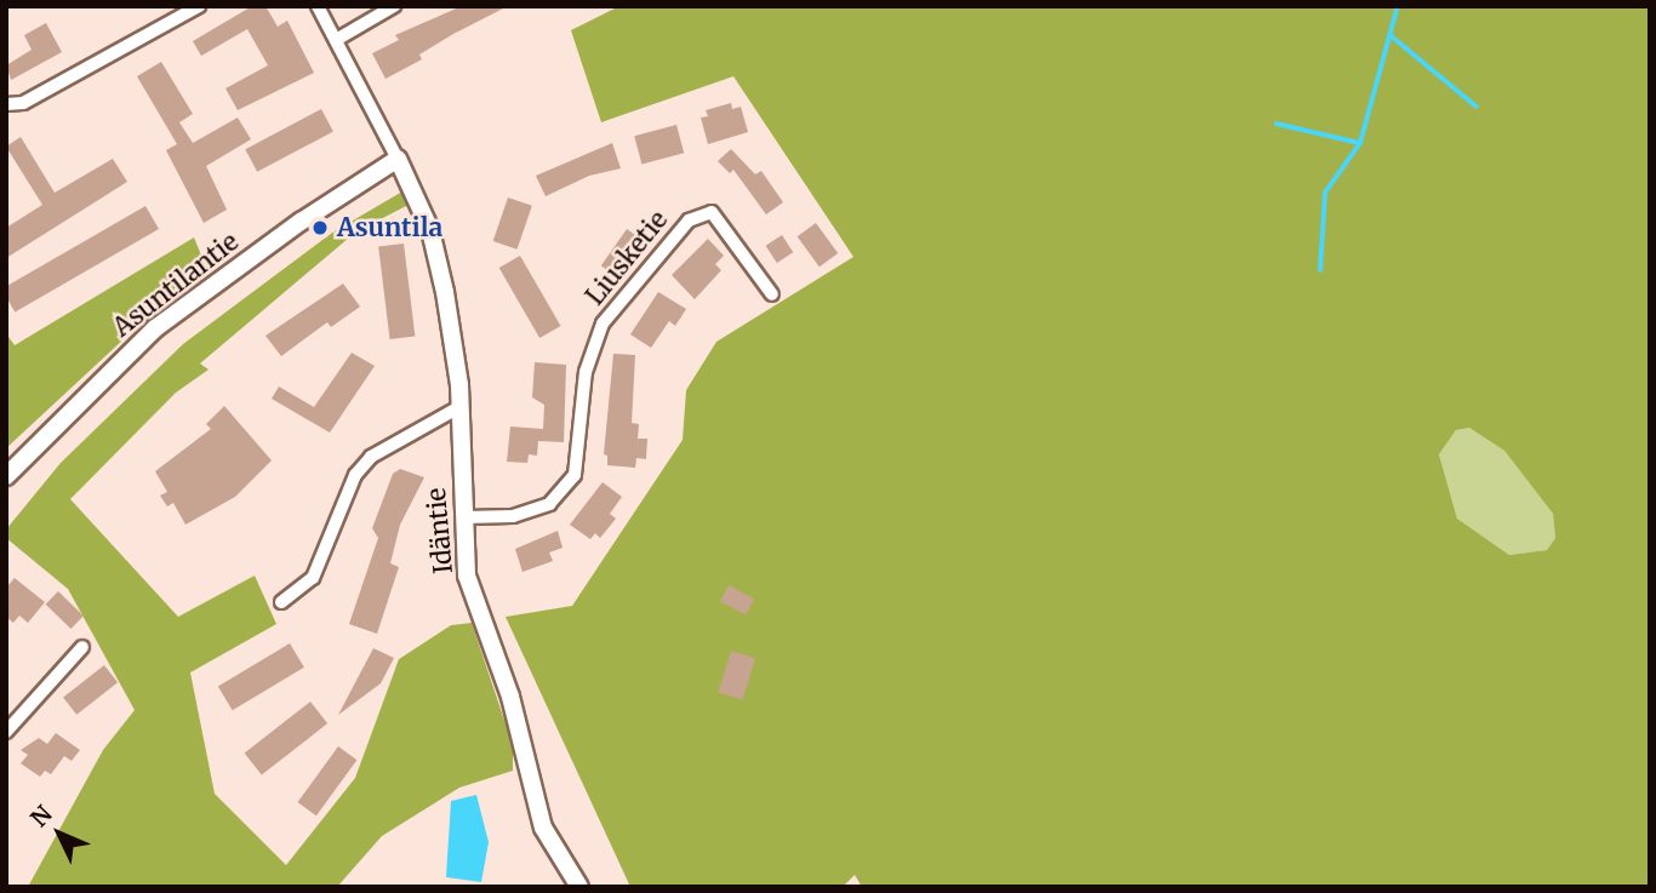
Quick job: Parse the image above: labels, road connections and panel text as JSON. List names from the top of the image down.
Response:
{
  "streets": {
    "street": ["Liusketie", "Asuntilantie", "Idäntie"]
  },
  "crossings": [
    ["Liusketie", "Idäntie"],
    ["Asuntilantie", "Idäntie"]
  ],
  "places": ["Asuntila"],
  "north": "top left"
}
